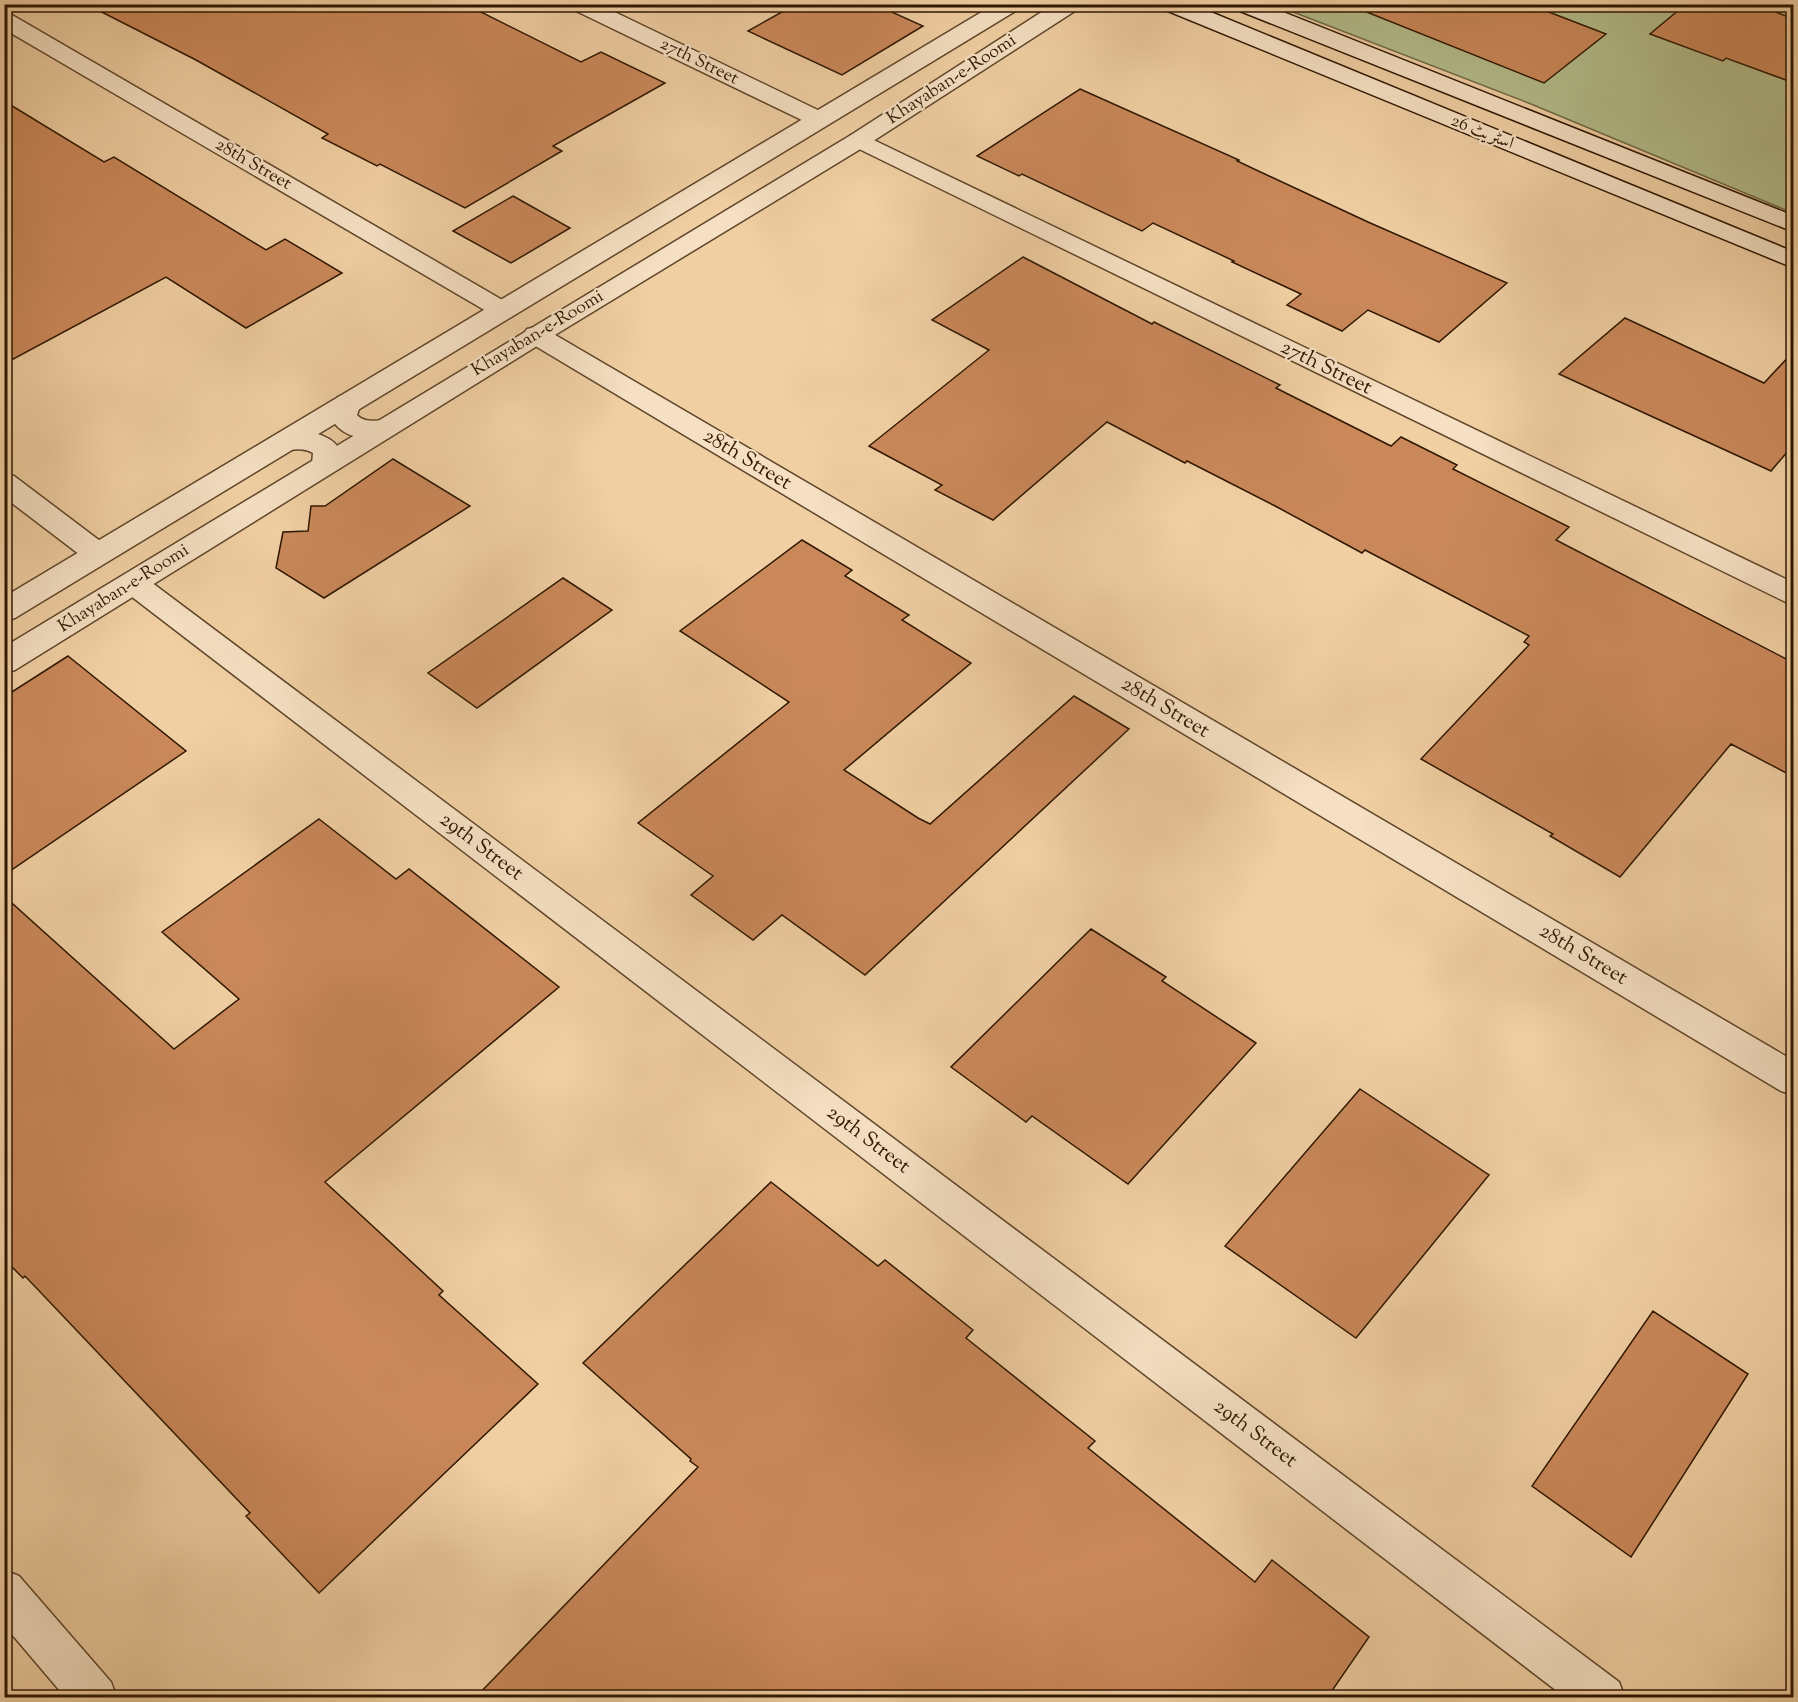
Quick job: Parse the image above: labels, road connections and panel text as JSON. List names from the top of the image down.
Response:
{
  "streets": {
    "street": [
      "27th Street",
      "Khayaban-e-Roomi",
      "اسٹریٹ 26",
      "28th Street",
      "29th Street"
    ]
  },
  "crossings": [
    ["27th Street", "Khayaban-e-Roomi"],
    ["Khayaban-e-Roomi", "28th Street"],
    ["Khayaban-e-Roomi", "29th Street"]
  ]
}
